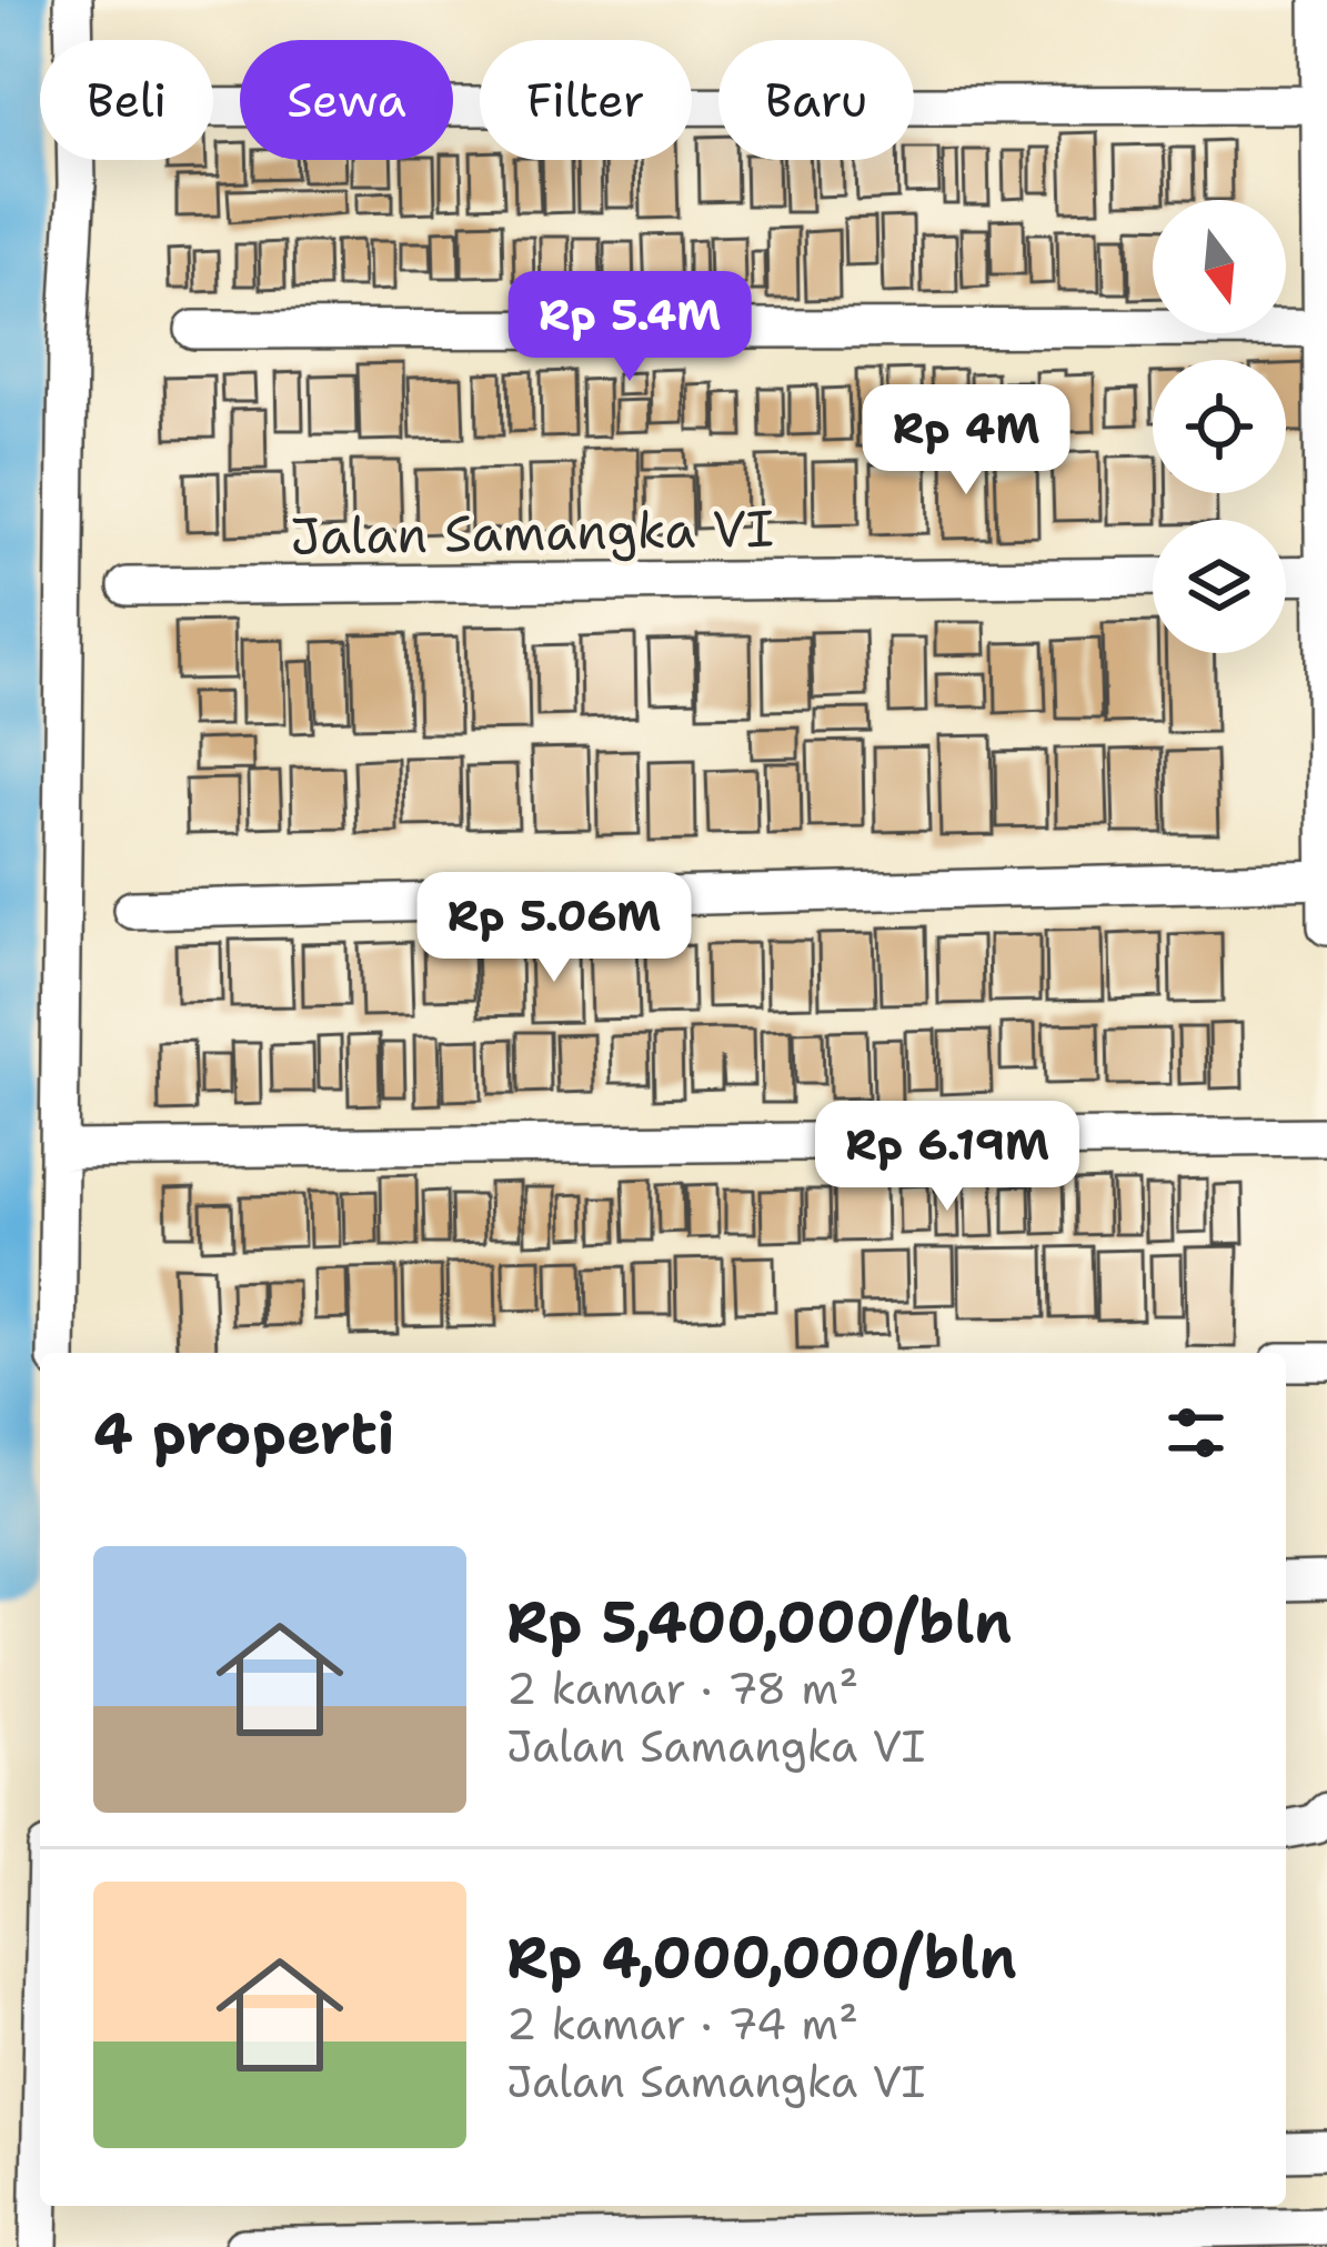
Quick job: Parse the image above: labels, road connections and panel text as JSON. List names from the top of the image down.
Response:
{
  "streets": {
    "street": ["Jalan Samangka VI"]
  },
  "north": "bottom",
  "page": {
    "chip": [
      "Beli",
      "Sewa",
      "Filter",
      "Baru"
    ],
    "price": [
      "Rp 5.4M",
      "Rp 4M",
      "Rp 5.06M",
      "Rp 6.19M"
    ],
    "heading": "4 properti",
    "list": [
      {
        "name": "Rp 5,400,000/bln",
        "note": "2 kamar · 78 m² · Jalan Samangka VI"
      },
      {
        "name": "Rp 4,000,000/bln",
        "note": "2 kamar · 74 m² · Jalan Samangka VI"
      }
    ]
  }
}
